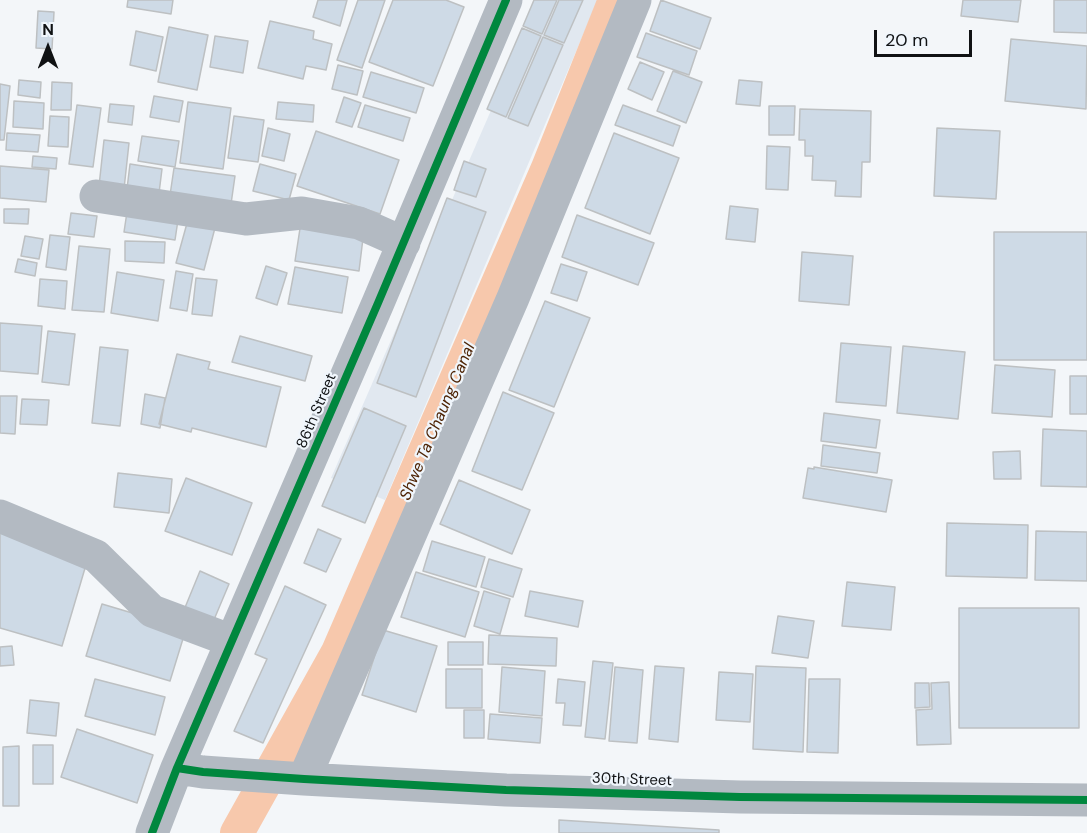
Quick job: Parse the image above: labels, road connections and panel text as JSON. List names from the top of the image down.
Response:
{
  "streets": {
    "street": ["86th Street", "30th Street"]
  },
  "crossings": [
    ["86th Street", "30th Street"]
  ],
  "water": ["Shwe Ta Chaung Canal"],
  "scale_bar": "20 m",
  "north": "top"
}
